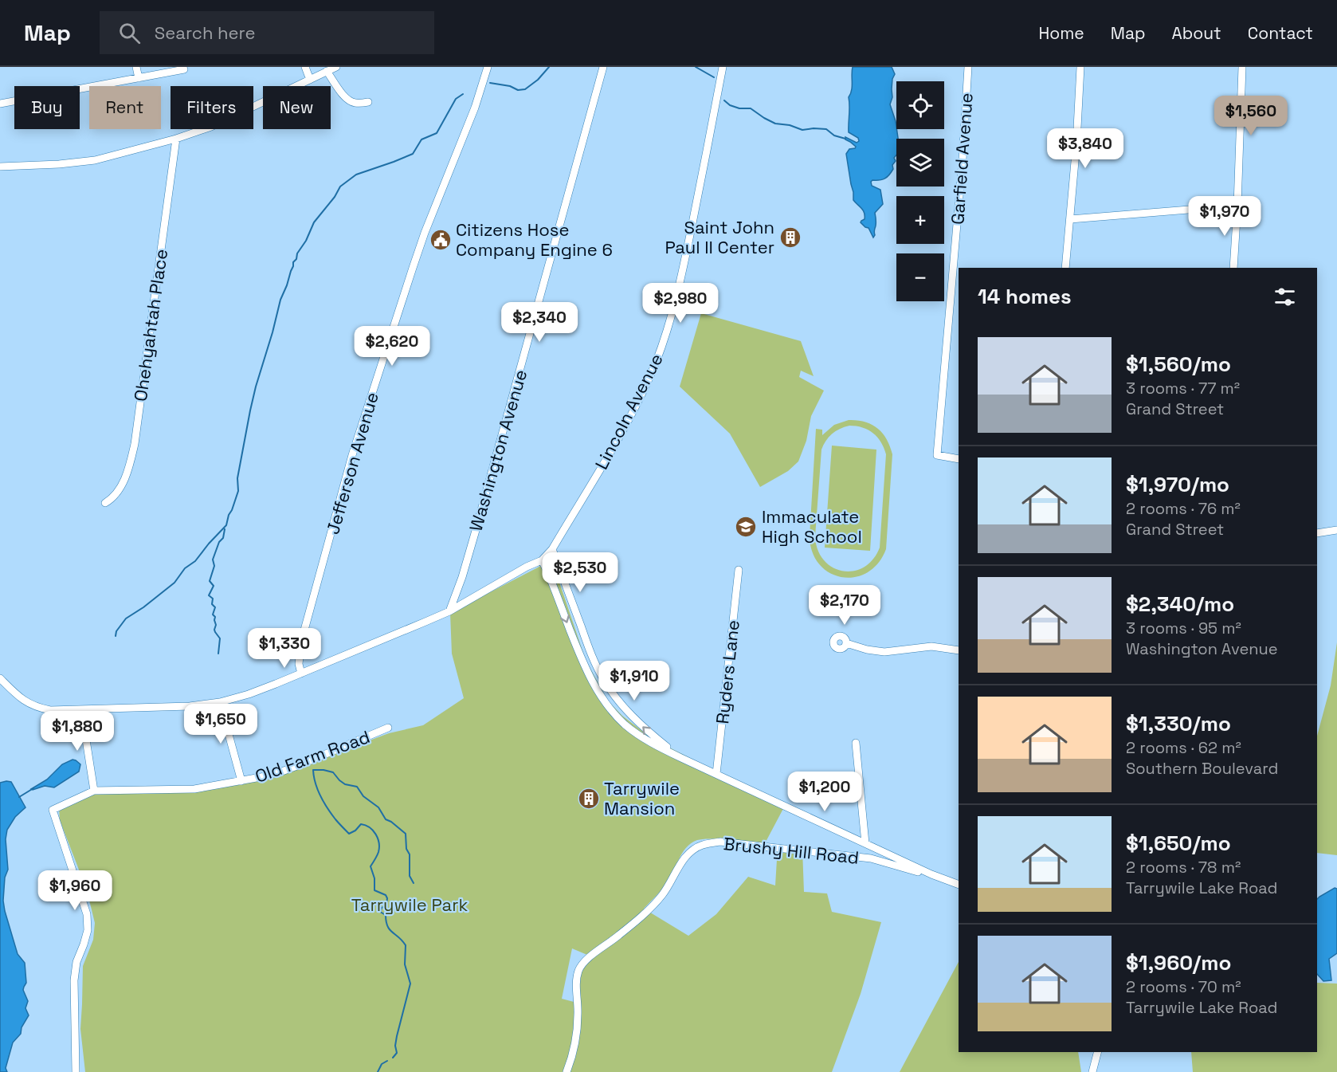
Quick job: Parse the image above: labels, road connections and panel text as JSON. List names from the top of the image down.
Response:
{
  "streets": {
    "street": [
      "Garfield Avenue",
      "Ohehyahtah Place",
      "Lincoln Avenue",
      "Washington Avenue",
      "Jefferson Avenue",
      "Ryders Lane",
      "Old Farm Road",
      "Brushy Hill Road"
    ]
  },
  "parks": ["Tarrywile Park"],
  "places": {
    "building": ["Saint John Paul II Center", "Tarrywile Mansion"],
    "public building": ["Citizens Hose Company Engine 6"],
    "school or university": ["Immaculate High School"]
  },
  "page": {
    "header": "Map",
    "search": "Search here",
    "nav": [
      "Home",
      "Map",
      "About",
      "Contact"
    ],
    "map_buttons": ["+", "−"],
    "chip": [
      "Buy",
      "Rent",
      "Filters",
      "New"
    ],
    "price": [
      "$1,560",
      "$3,840",
      "$1,970",
      "$2,980",
      "$2,340",
      "$2,620",
      "$2,530",
      "$2,170",
      "$1,330",
      "$1,910",
      "$1,650",
      "$1,880",
      "$1,200",
      "$1,960"
    ],
    "heading": "14 homes",
    "list": [
      {
        "name": "$1,560/mo",
        "note": "3 rooms · 77 m² · Grand Street"
      },
      {
        "name": "$1,970/mo",
        "note": "2 rooms · 76 m² · Grand Street"
      },
      {
        "name": "$2,340/mo",
        "note": "3 rooms · 95 m² · Washington Avenue"
      },
      {
        "name": "$1,330/mo",
        "note": "2 rooms · 62 m² · Southern Boulevard"
      },
      {
        "name": "$1,650/mo",
        "note": "2 rooms · 78 m² · Tarrywile Lake Road"
      },
      {
        "name": "$1,960/mo",
        "note": "2 rooms · 70 m² · Tarrywile Lake Road"
      }
    ]
  }
}
